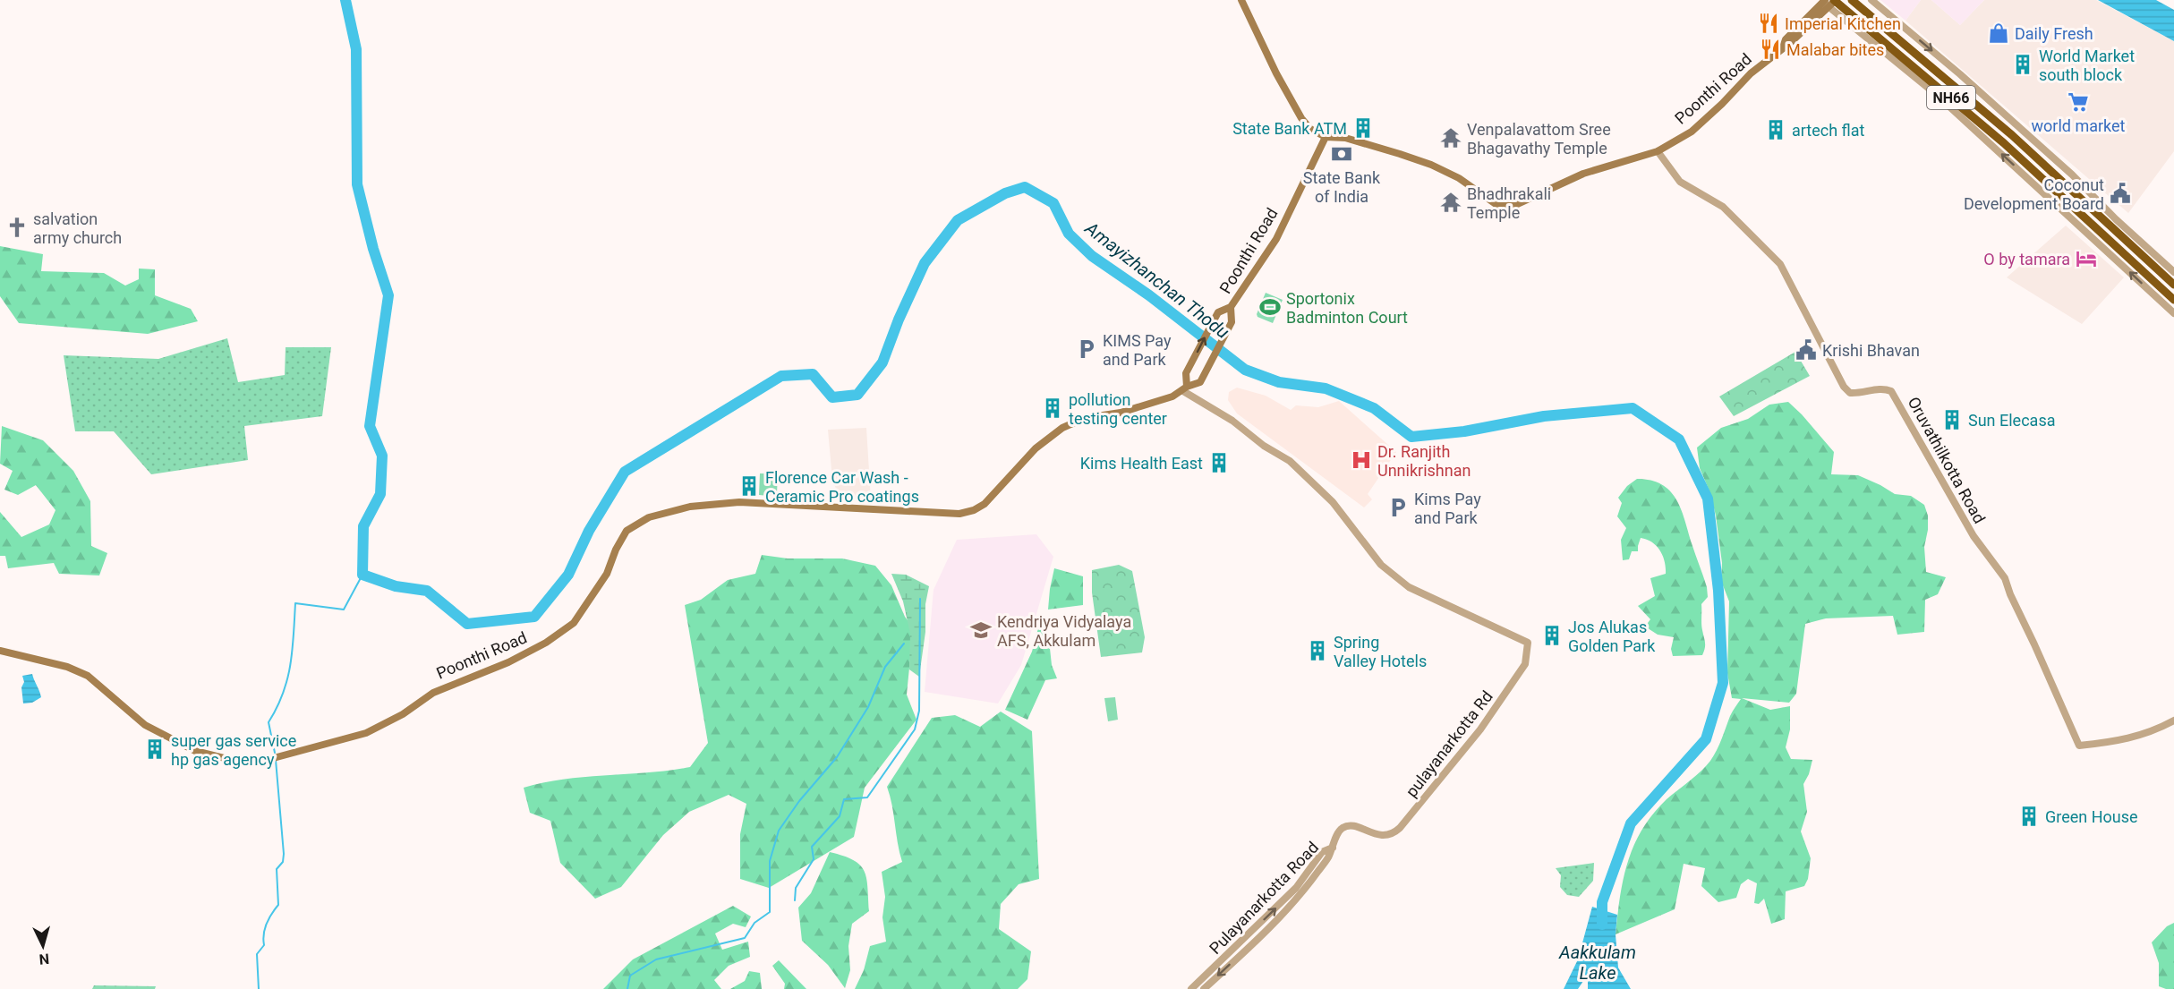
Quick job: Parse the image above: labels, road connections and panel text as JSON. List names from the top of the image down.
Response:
{
  "streets": {
    "highway": ["NH66"],
    "main road": ["Poonthi Road"],
    "street": ["Oruvathilkotta Road", "pulayanarkotta Rd", "Pulayanarkotta Road"]
  },
  "crossings": [
    ["Poonthi Road", "NH66"],
    ["Poonthi Road", "Oruvathilkotta Road"],
    ["Poonthi Road", "pulayanarkotta Rd"],
    ["pulayanarkotta Rd", "Pulayanarkotta Road"]
  ],
  "one_way": ["Pulayanarkotta Road"],
  "water": ["Amayizhanchan Thodu", "Aakkulam Lake"],
  "places": {
    "restaurant": ["Imperial Kitchen", "Malabar bites"],
    "shop": ["Daily Fresh"],
    "building": [
      "World Market south block",
      "State Bank ATM",
      "artech flat",
      "pollution testing center",
      "Sun Elecasa",
      "Kims Health East",
      "Florence Car Wash - Ceramic Pro coatings",
      "Jos Alukas Golden Park",
      "Spring Valley Hotels",
      "super gas service hp gas agency",
      "Green House"
    ],
    "supermarket": ["world market"],
    "temple": ["Venpalavattom Sree Bhagavathy Temple", "Bhadhrakali Temple"],
    "bank": ["State Bank of India"],
    "public building": ["Coconut Development Board", "Krishi Bhavan"],
    "church": ["salvation army church"],
    "hotel": ["O by tamara"],
    "sports": ["Sportonix Badminton Court"],
    "parking": ["KIMS Pay and Park", "Kims Pay and Park"],
    "hospital": ["Dr. Ranjith Unnikrishnan"],
    "school or university": ["Kendriya Vidyalaya AFS, Akkulam"]
  },
  "north": "bottom"
}
